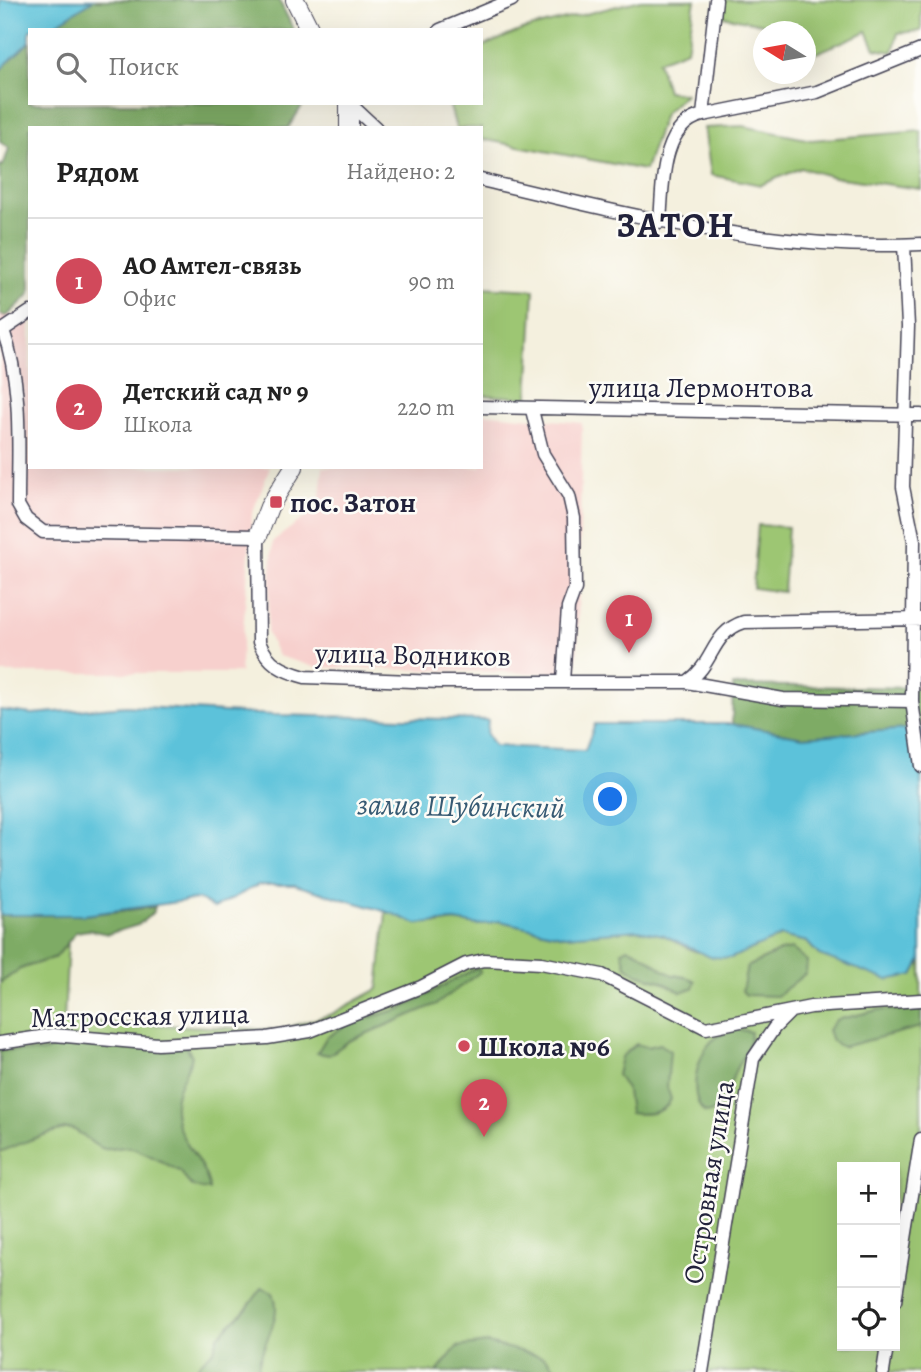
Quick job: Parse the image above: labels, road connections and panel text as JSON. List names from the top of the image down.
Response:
{
  "streets": {
    "street": [
      "улица Лермонтова",
      "улица Водников",
      "Матросская улица",
      "Островная улица"
    ]
  },
  "crossings": [
    ["Матросская улица", "Островная улица"]
  ],
  "districts": ["ЗАТОН"],
  "water": ["залив Шубинский"],
  "places": {
    "transit": ["пос. Затон"],
    "other": ["Школа №6"]
  },
  "north": "left",
  "page": {
    "search": "Поиск",
    "heading": ["Рядом", "Найдено: 2"],
    "list": [
      {
        "mark": "1",
        "name": "АО Амтел-связь",
        "note": "Офис",
        "value": "90 m"
      },
      {
        "mark": "2",
        "name": "Детский сад № 9",
        "note": "Школа",
        "value": "220 m"
      }
    ],
    "pins": ["1", "2"],
    "map_buttons": ["+", "−"]
  }
}
